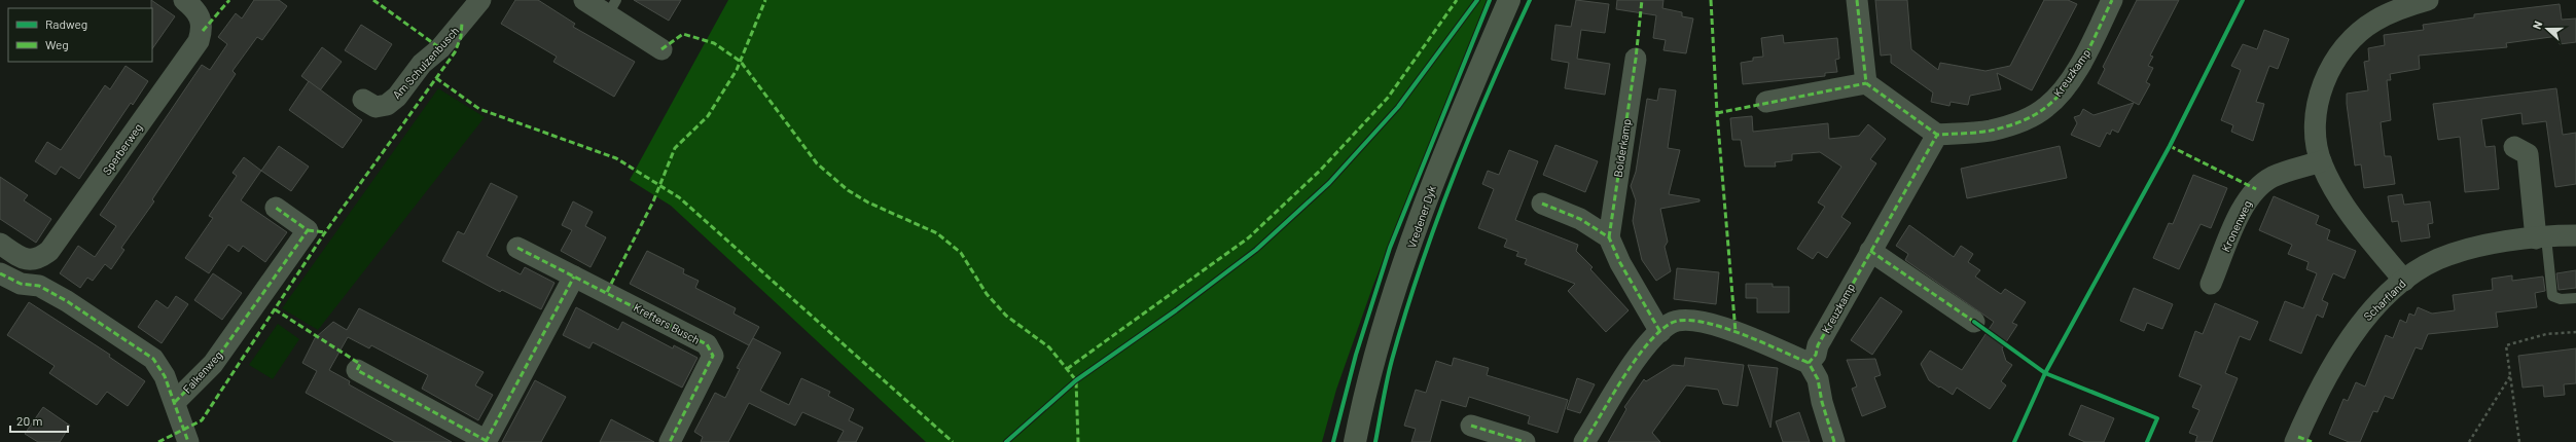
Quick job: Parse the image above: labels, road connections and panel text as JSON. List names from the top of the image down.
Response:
{
  "streets": {
    "main road": ["Vredener Dyk"],
    "street": [
      "Am Schulzenbusch",
      "Kreuzkamp",
      "Bolderkamp",
      "Sperberweg",
      "Kronenweg",
      "Scharfland",
      "Krefters Busch",
      "Falkenweg"
    ]
  },
  "legend": ["Radweg", "Weg"],
  "scale_bar": "20 m",
  "north": "left"
}
